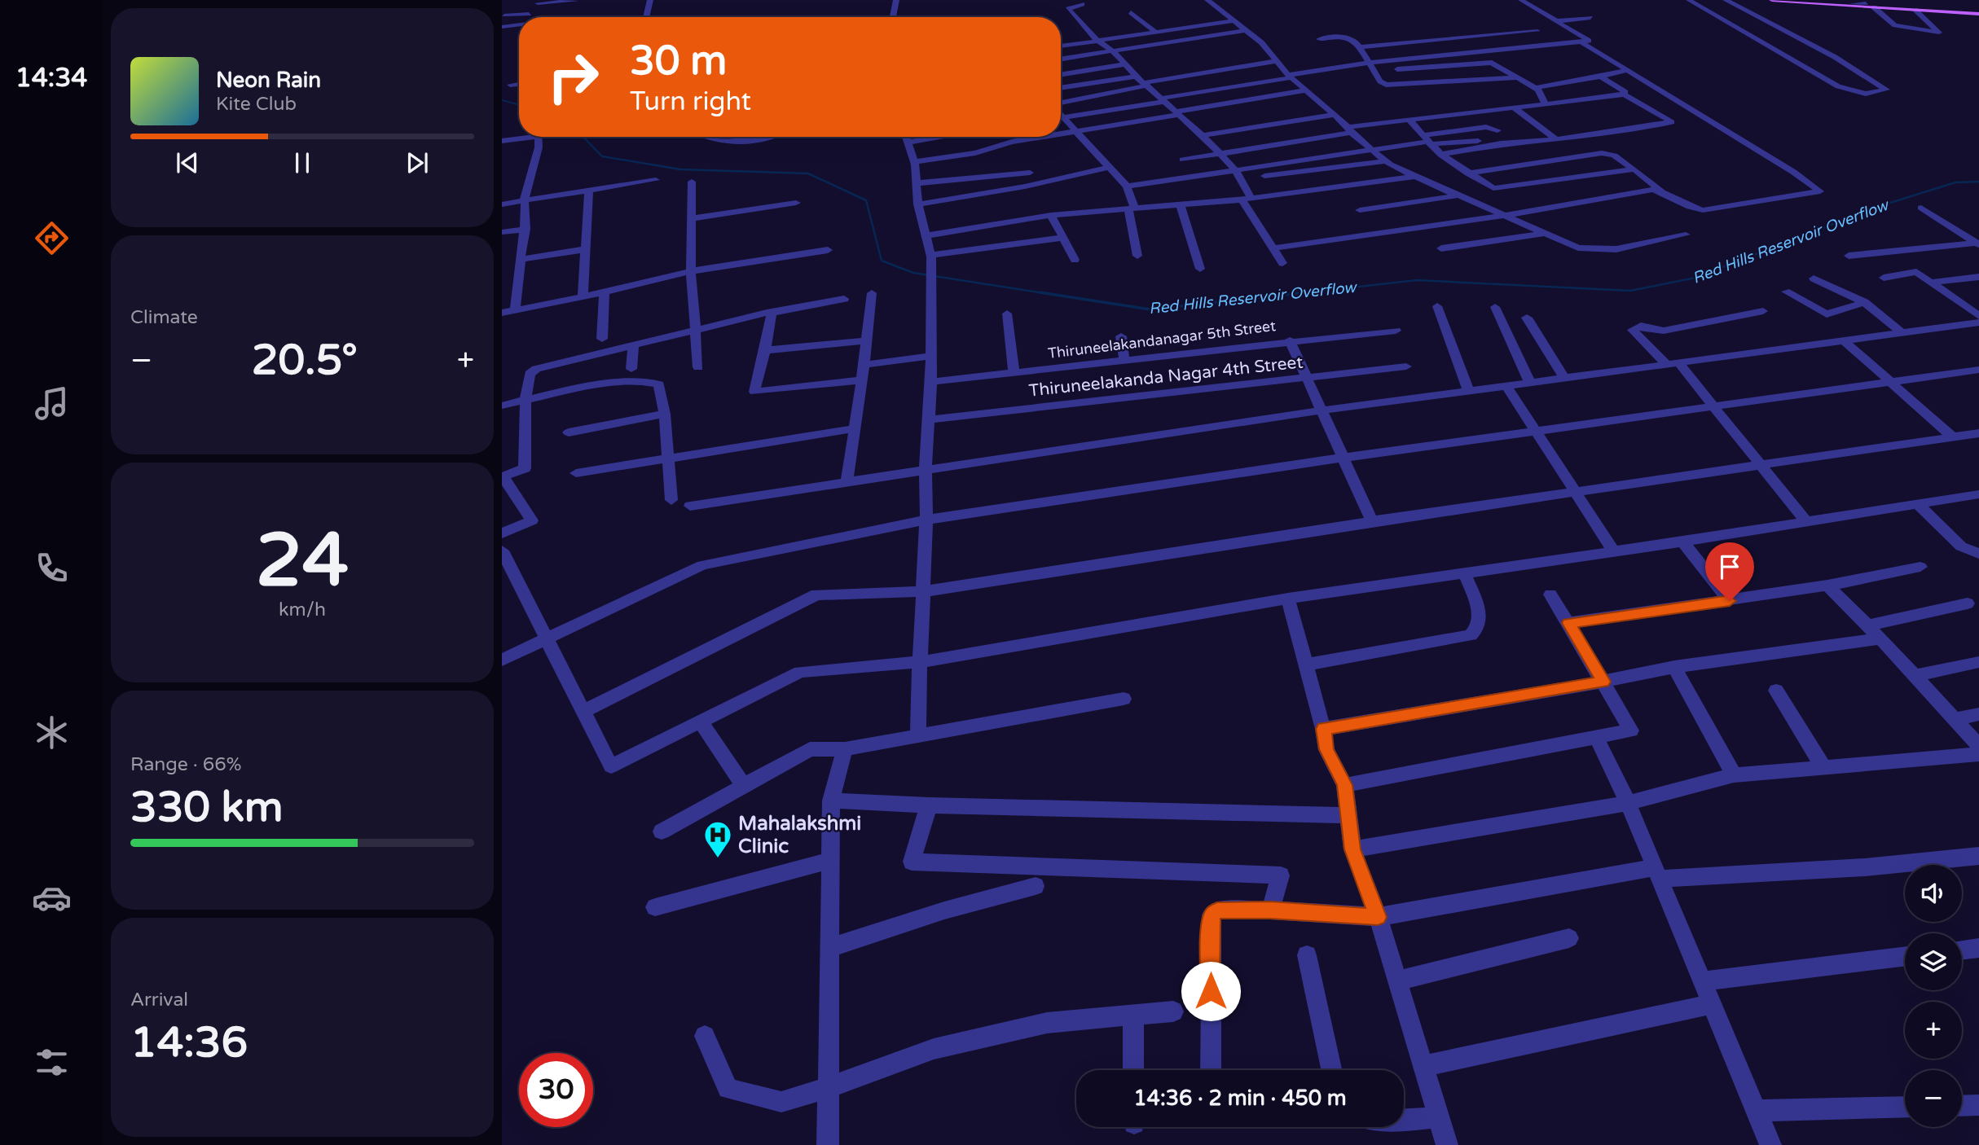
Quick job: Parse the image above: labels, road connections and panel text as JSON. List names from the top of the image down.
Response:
{
  "streets": {
    "street": ["Thiruneelakandanagar 5th Street", "Thiruneelakanda Nagar 4th Street"]
  },
  "water": ["Red Hills Reservoir Overflow"],
  "places": {
    "hospital": ["Mahalakshmi Clinic"]
  },
  "page": {
    "tabs": "14:34",
    "turn": ["30 m", "Turn right"],
    "song": ["Neon Rain", "Kite Club"],
    "tile": [
      "Climate",
      ["24", "km/h"],
      ["Range · 66%", "330 km"],
      ["Arrival", "14:36"]
    ],
    "heat": ["−", "20.5°", "+"],
    "map_buttons": ["+", "−"],
    "limit": "30",
    "trip": "14:36 · 2 min · 450 m"
  }
}
